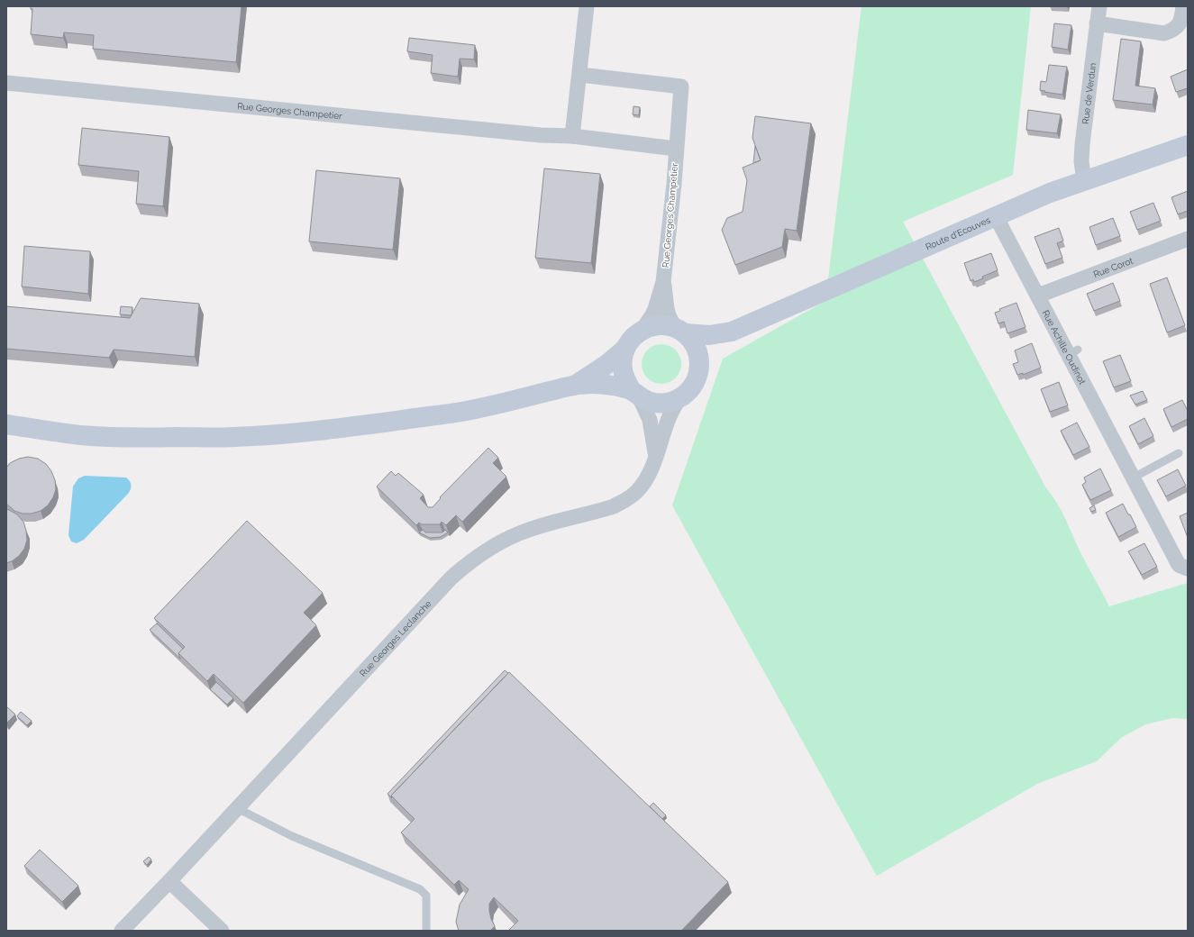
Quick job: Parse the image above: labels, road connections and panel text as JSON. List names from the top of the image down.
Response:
{
  "streets": {
    "main road": ["Route d'Ecouves"],
    "street": [
      "Rue de Verdun",
      "Rue Georges Champetier",
      "Rue Corot",
      "Rue Achille Oudinot",
      "Rue Georges Leclanche"
    ]
  },
  "crossings": [
    ["Rue de Verdun", "Route d'Ecouves"],
    ["Route d'Ecouves", "Rue Achille Oudinot"],
    ["Rue Corot", "Rue Achille Oudinot"]
  ]
}
